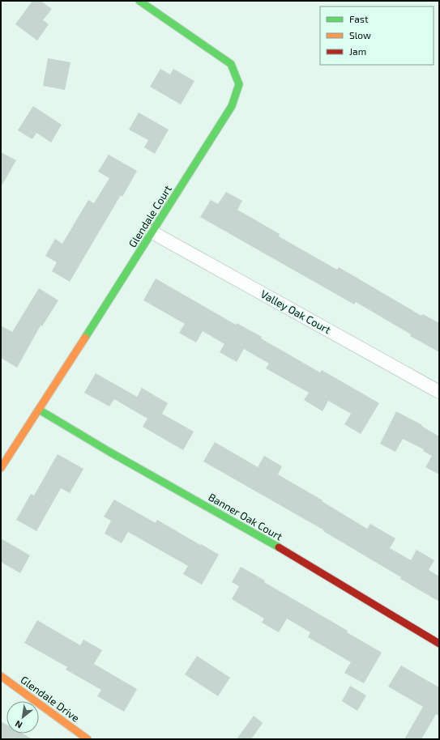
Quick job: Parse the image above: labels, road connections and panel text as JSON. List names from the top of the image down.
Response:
{
  "streets": {
    "street": [
      "Glendale Court",
      "Valley Oak Court",
      "Banner Oak Court",
      "Glendale Drive"
    ]
  },
  "crossings": [
    ["Glendale Court", "Valley Oak Court"],
    ["Glendale Court", "Banner Oak Court"]
  ],
  "legend": ["Fast", "Slow", "Jam"],
  "north": "bottom left"
}
